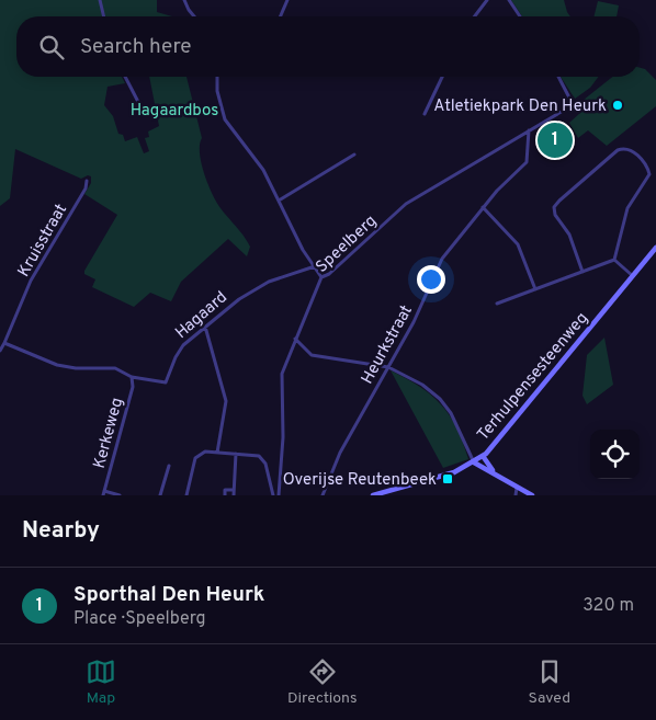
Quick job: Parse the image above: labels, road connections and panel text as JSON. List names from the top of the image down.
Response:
{
  "streets": {
    "main road": ["Terhulpensesteenweg"],
    "street": [
      "Kruisstraat",
      "Speelberg",
      "Hagaard",
      "Heurkstraat",
      "Kerkeweg"
    ]
  },
  "crossings": [
    ["Kruisstraat", "Hagaard"],
    ["Speelberg", "Heurkstraat"],
    ["Hagaard", "Kerkeweg"]
  ],
  "parks": ["Hagaardbos"],
  "places": {
    "other": ["Atletiekpark Den Heurk"],
    "transit": ["Overijse Reutenbeek"]
  },
  "page": {
    "search": "Search here",
    "pins": "1",
    "heading": "Nearby",
    "list": [
      {
        "mark": "1",
        "name": "Sporthal Den Heurk",
        "note": "Place · Speelberg",
        "value": "320 m"
      }
    ],
    "nav": ["Map", "Directions", "Saved"]
  }
}
